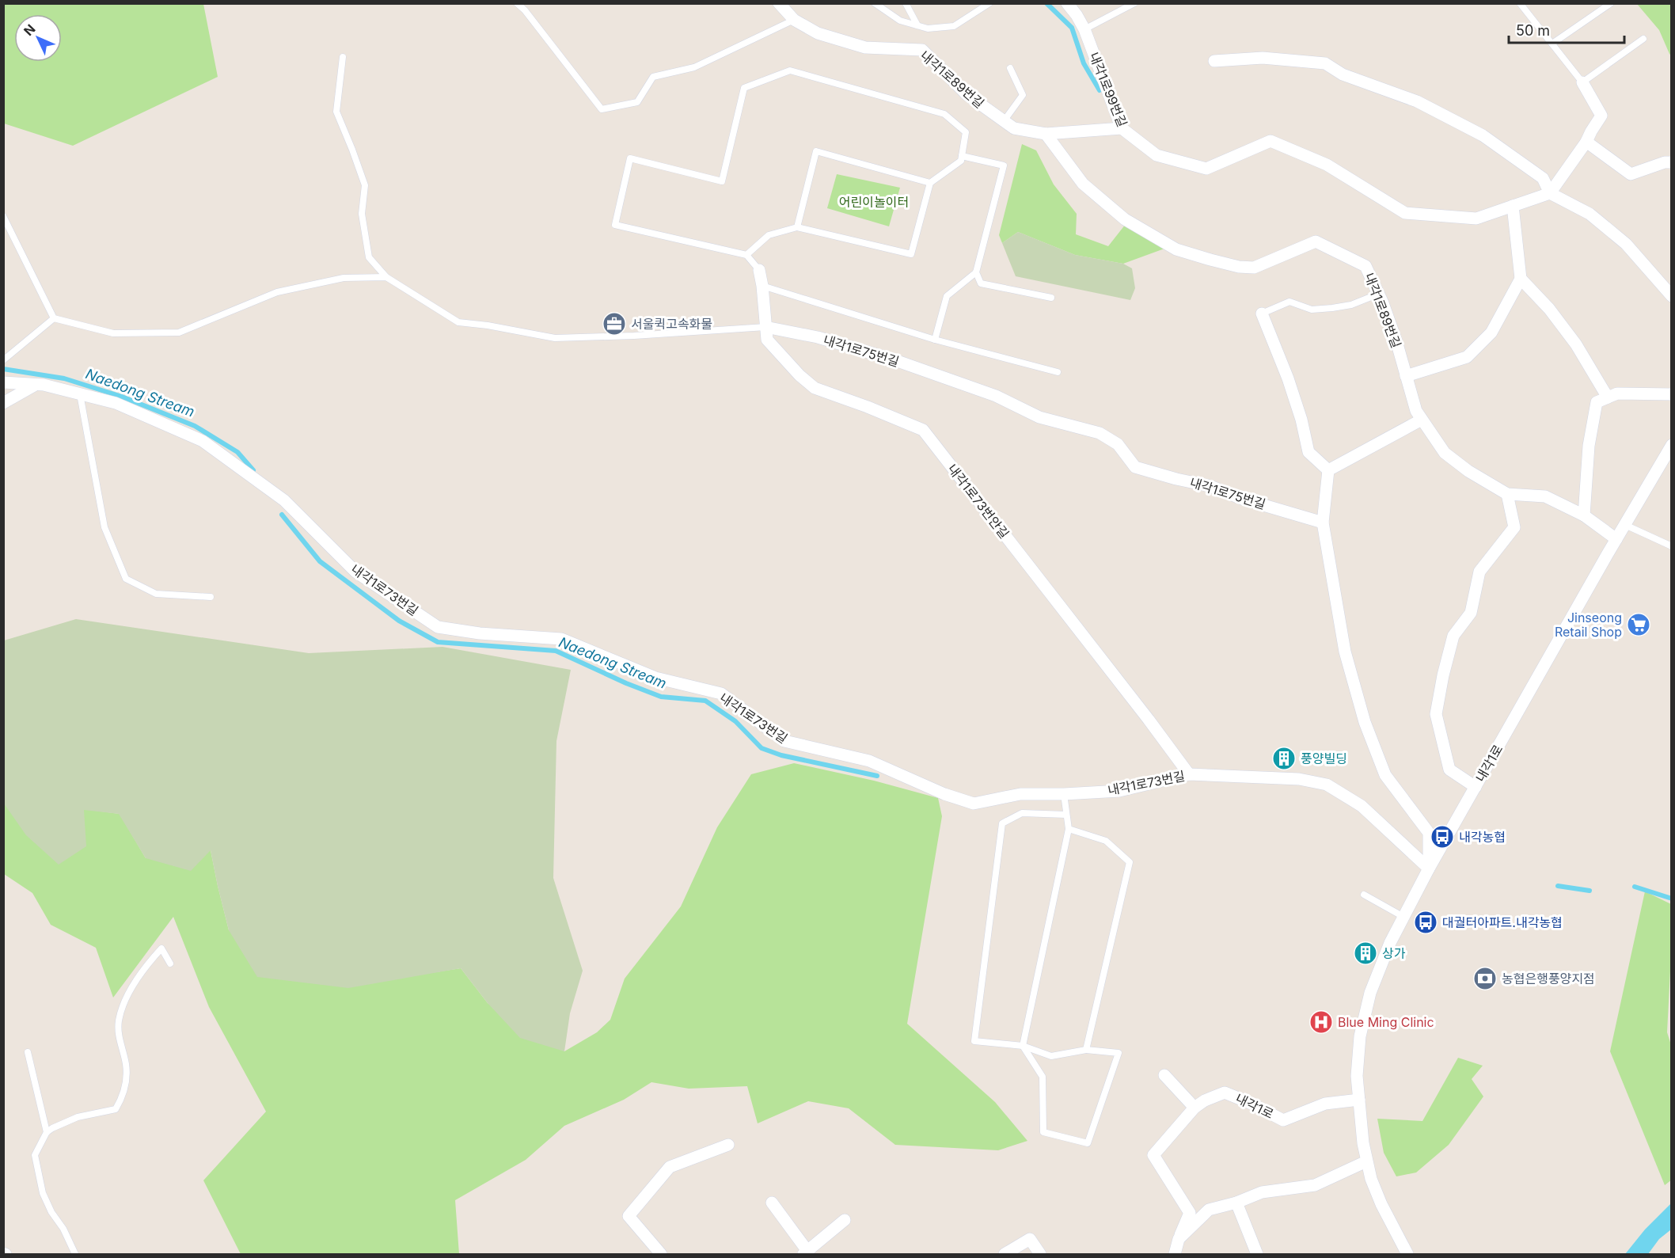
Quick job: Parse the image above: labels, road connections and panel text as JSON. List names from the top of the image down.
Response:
{
  "streets": {
    "street": [
      "내각1로89번길",
      "내각1로99번길",
      "내각1로75번길",
      "내각1로73번안길",
      "내각1로73번길",
      "내각1로"
    ]
  },
  "crossings": [
    ["내각1로89번길", "내각1로99번길"],
    ["내각1로89번길", "내각1로"],
    ["내각1로75번길", "내각1로73번안길"],
    ["내각1로73번안길", "내각1로73번길"],
    ["내각1로73번길", "내각1로"]
  ],
  "water": ["Naedong Stream"],
  "parks": ["어린이놀이터"],
  "places": {
    "office": ["서울퀵고속화물"],
    "supermarket": ["Jinseong Retail Shop"],
    "building": ["풍양빌딩", "상가"],
    "bus stop": ["내각농협", "대궐터아파트.내각농협"],
    "bank": ["농협은행풍양지점"],
    "hospital": ["Blue Ming Clinic"]
  },
  "scale_bar": "50 m",
  "north": "top left"
}
